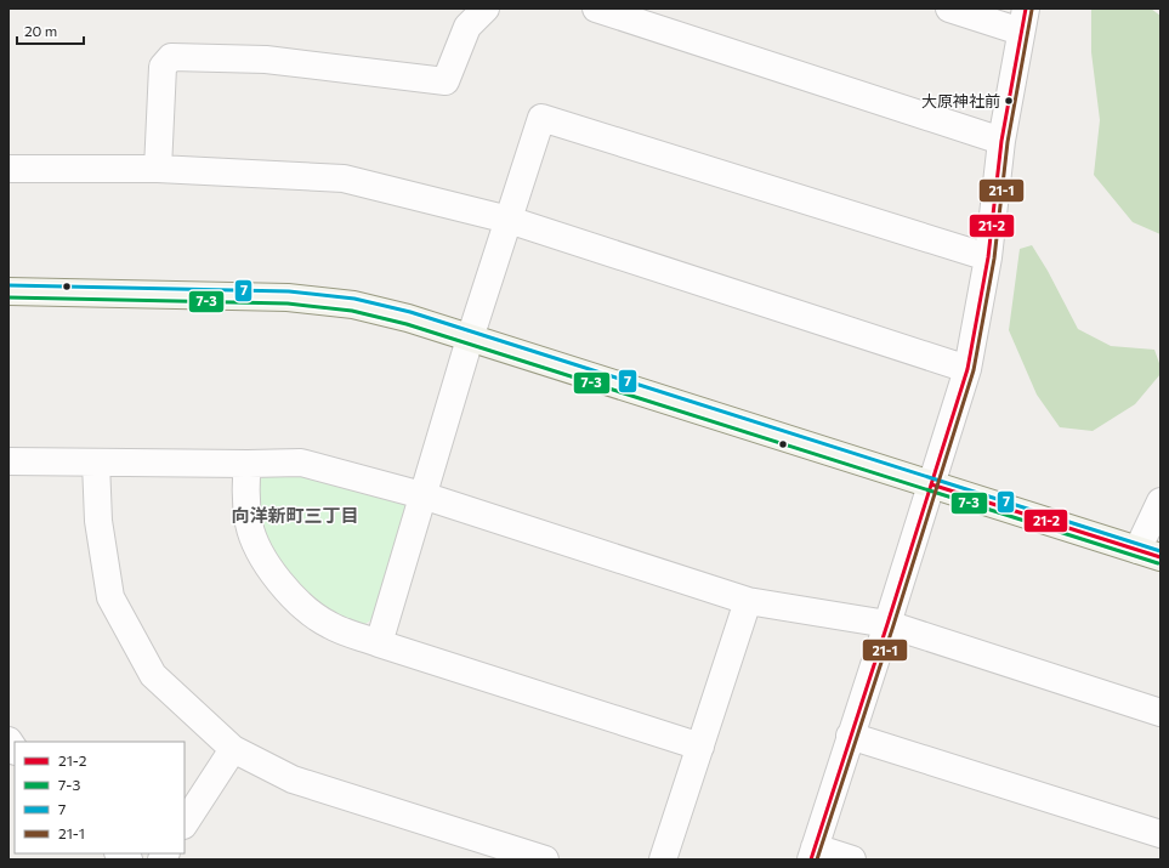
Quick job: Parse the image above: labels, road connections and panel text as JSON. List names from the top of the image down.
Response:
{
  "districts": ["向洋新町三丁目"],
  "places": ["大原神社前"],
  "lines": [
    "transit line 21-2",
    "transit line 21-1",
    "transit line 7",
    "transit line 7-3"
  ],
  "legend": [
    "21-2",
    "7-3",
    "7",
    "21-1"
  ],
  "scale_bar": "20 m"
}
